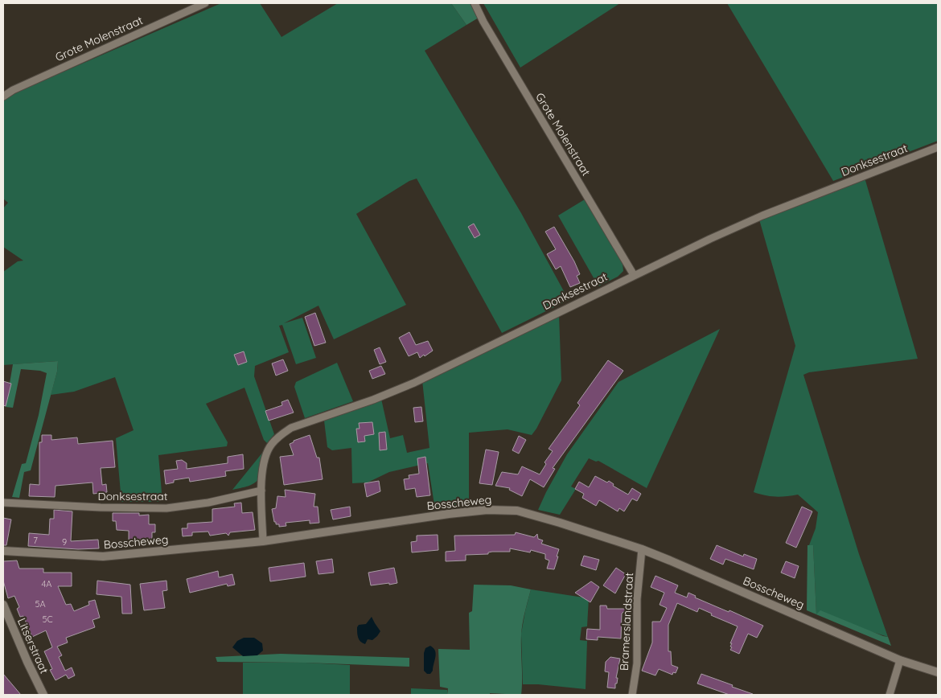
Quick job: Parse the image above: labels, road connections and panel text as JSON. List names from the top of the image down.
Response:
{
  "streets": {
    "street": [
      "Grote Molenstraat",
      "Donksestraat",
      "Bosscheweg",
      "Bramerslandstraat",
      "Litserstraat"
    ]
  },
  "crossings": [
    ["Grote Molenstraat", "Donksestraat"],
    ["Donksestraat", "Bosscheweg"],
    ["Bosscheweg", "Bramerslandstraat"]
  ],
  "house_numbers": [
    "7",
    "9",
    "4A",
    "5A",
    "5C"
  ]
}
